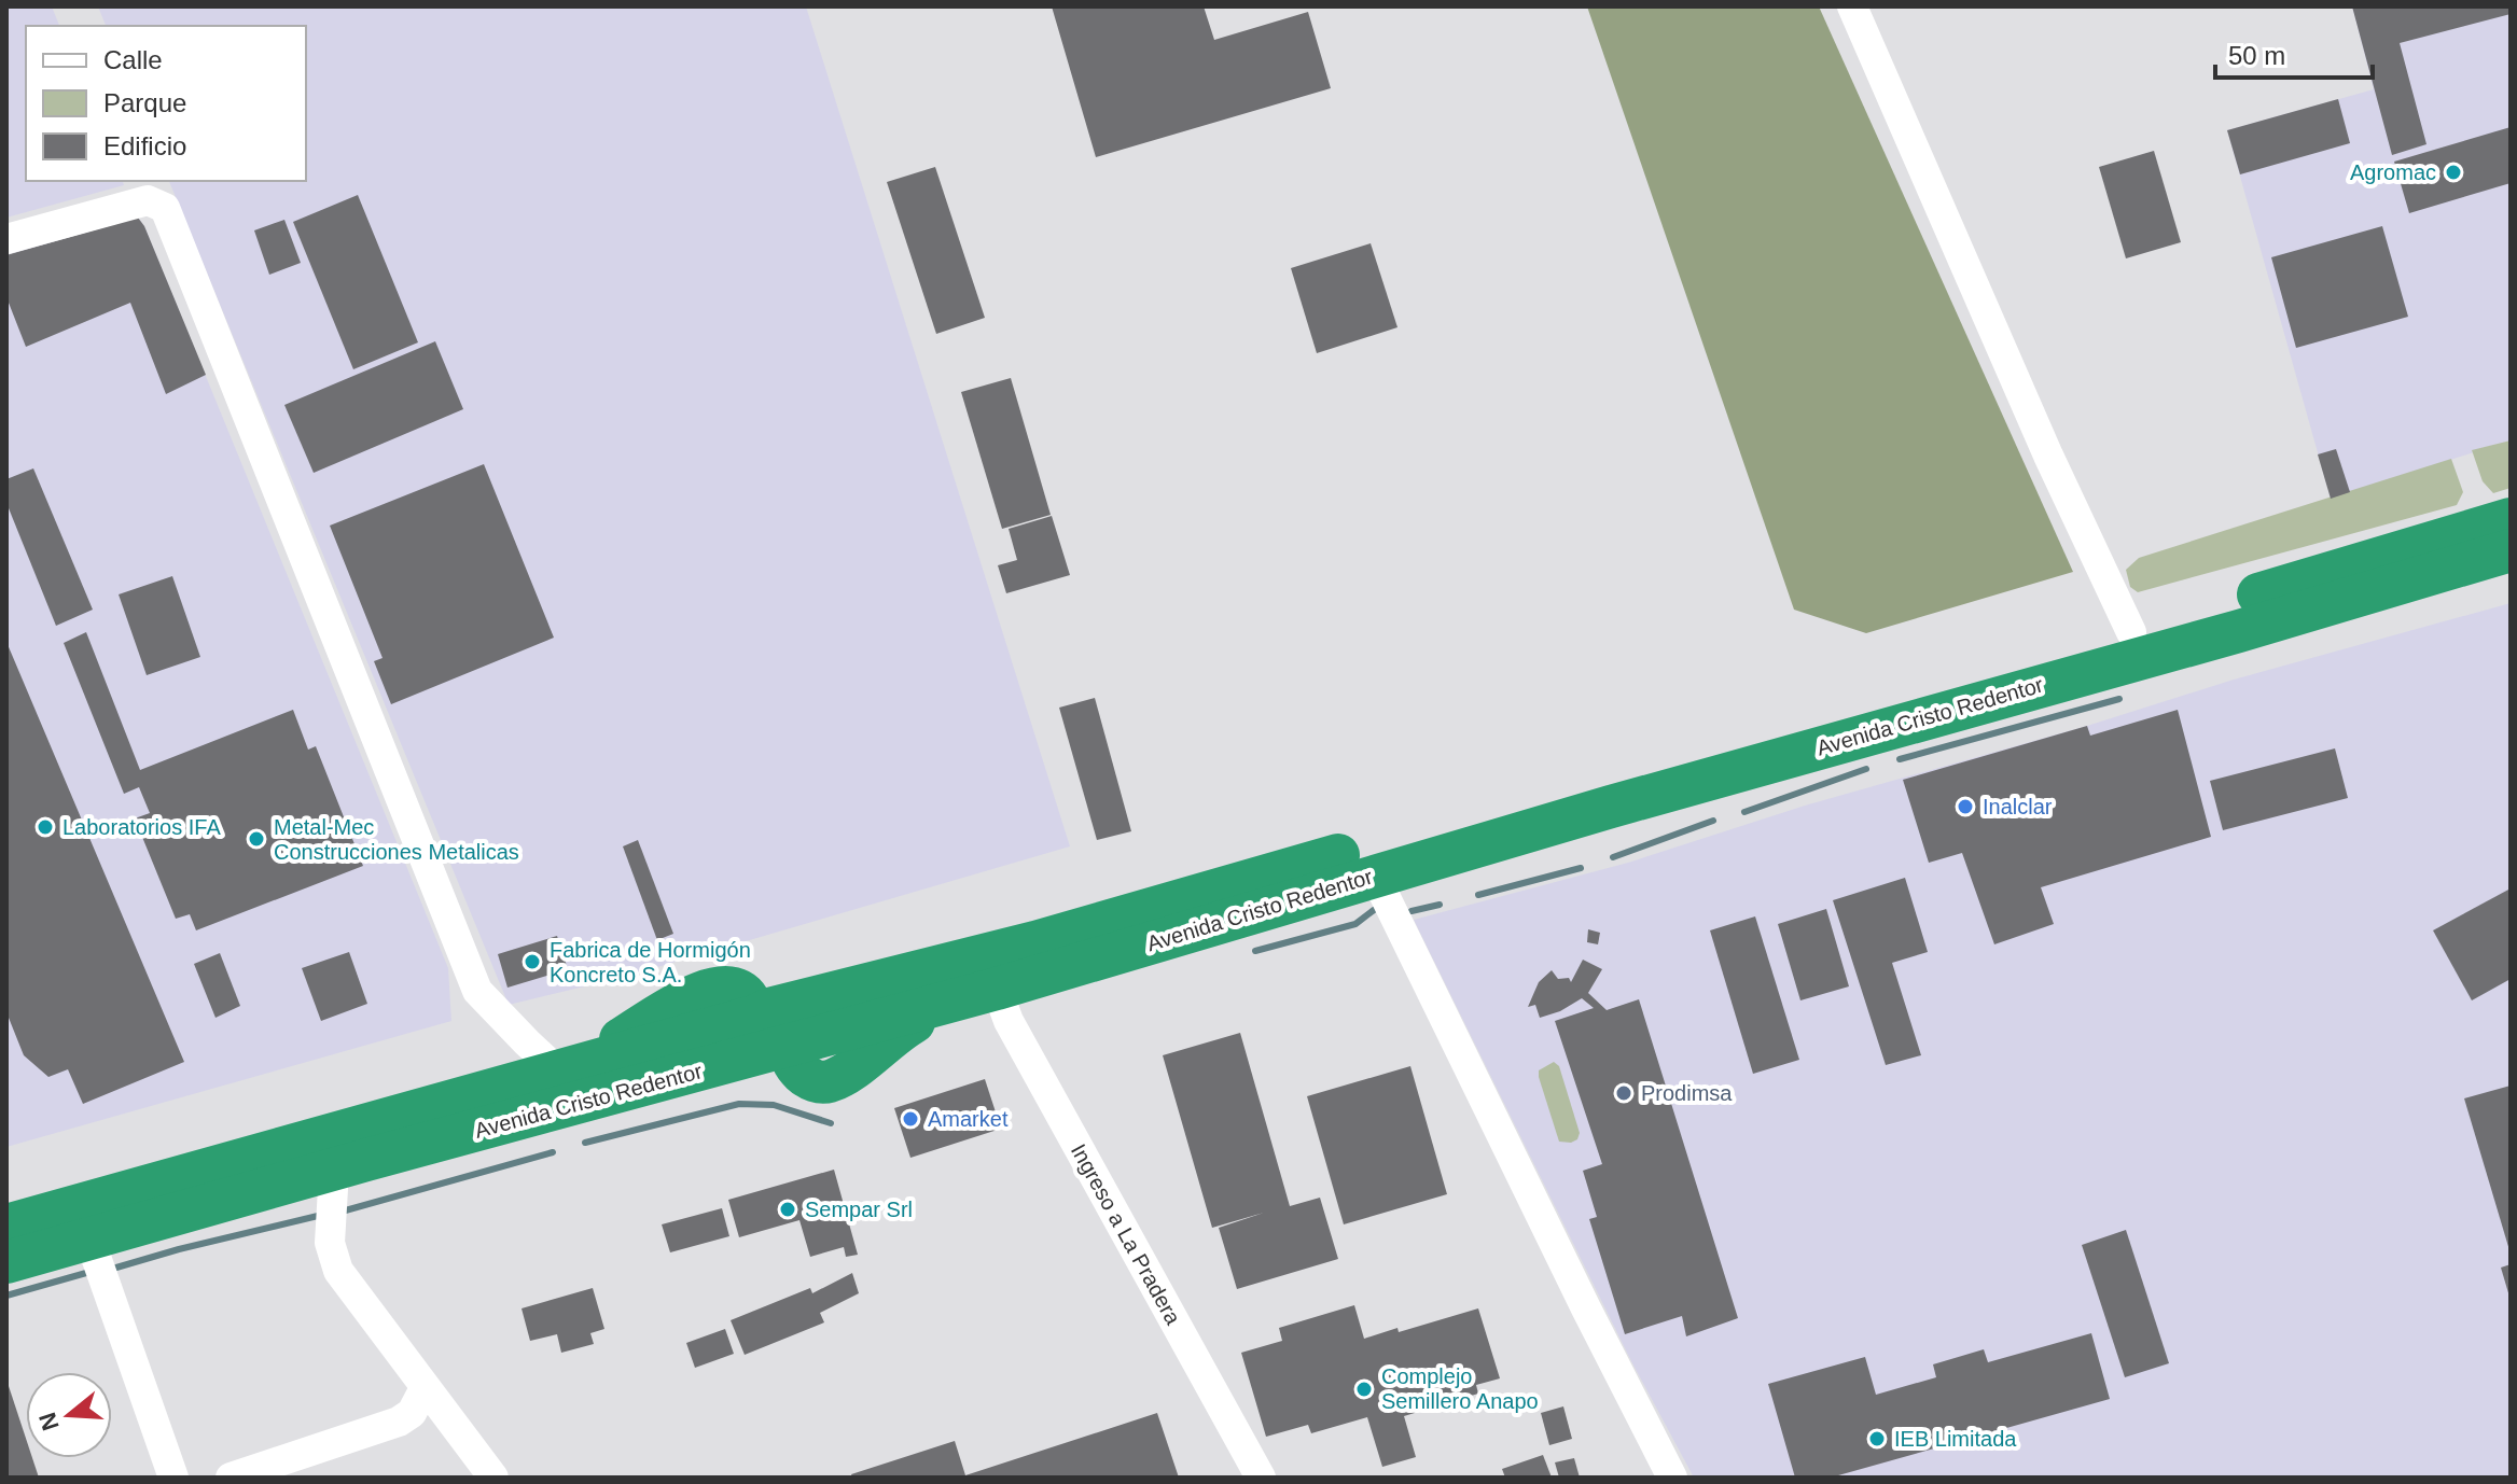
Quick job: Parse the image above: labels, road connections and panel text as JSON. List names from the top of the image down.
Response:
{
  "streets": {
    "highway": ["Avenida Cristo Redentor"],
    "street": ["Ingreso a La Pradera"]
  },
  "crossings": [
    ["Avenida Cristo Redentor", "Ingreso a La Pradera"]
  ],
  "places": [
    "Agromac",
    "Inalclar",
    "Laboratorios IFA",
    "Metal-Mec Construcciones Metalicas",
    "Fabrica de Hormigón Koncreto S.A.",
    "Prodimsa",
    "Amarket",
    "Sempar Srl",
    "Complejo Semillero Anapo",
    "IEB Limitada"
  ],
  "legend": ["Calle", "Parque", "Edificio"],
  "scale_bar": "50 m",
  "north": "left"
}
